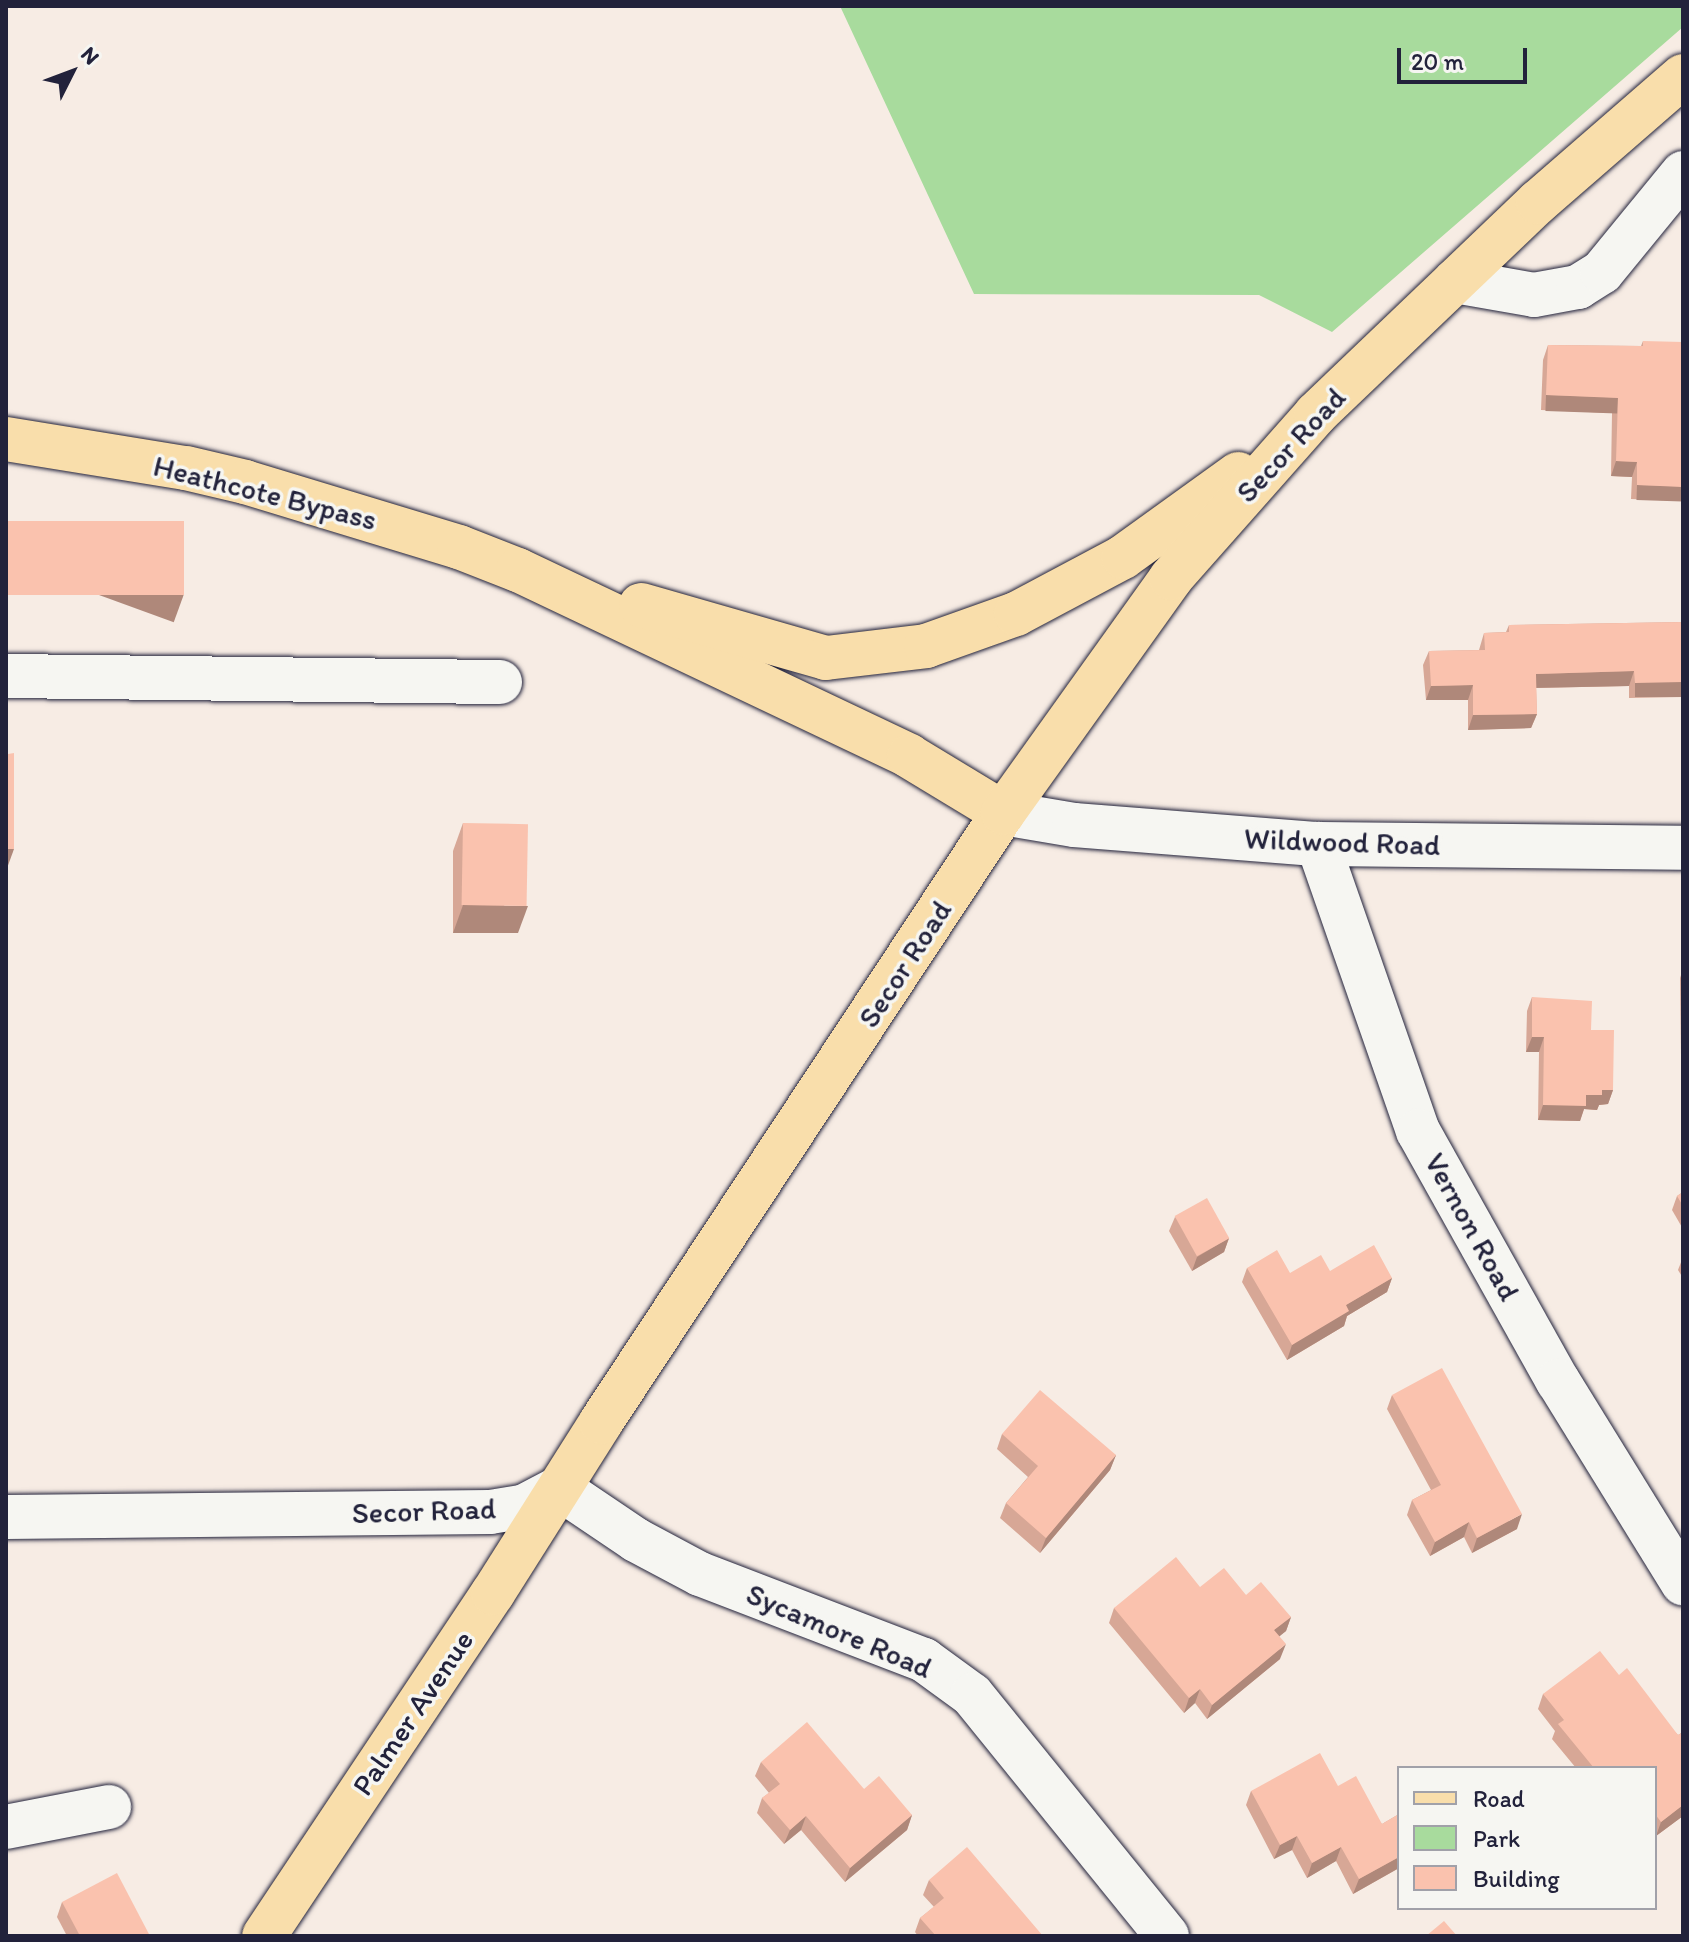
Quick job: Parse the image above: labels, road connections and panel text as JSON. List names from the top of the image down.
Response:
{
  "streets": {
    "main road": ["Secor Road", "Heathcote Bypass", "Palmer Avenue"],
    "street": ["Wildwood Road", "Vernon Road", "Sycamore Road"]
  },
  "crossings": [
    ["Secor Road", "Wildwood Road"],
    ["Secor Road", "Sycamore Road"],
    ["Secor Road", "Palmer Avenue"],
    ["Wildwood Road", "Vernon Road"],
    ["Sycamore Road", "Palmer Avenue"]
  ],
  "legend": ["Road", "Park", "Building"],
  "scale_bar": "20 m",
  "north": "top right"
}
